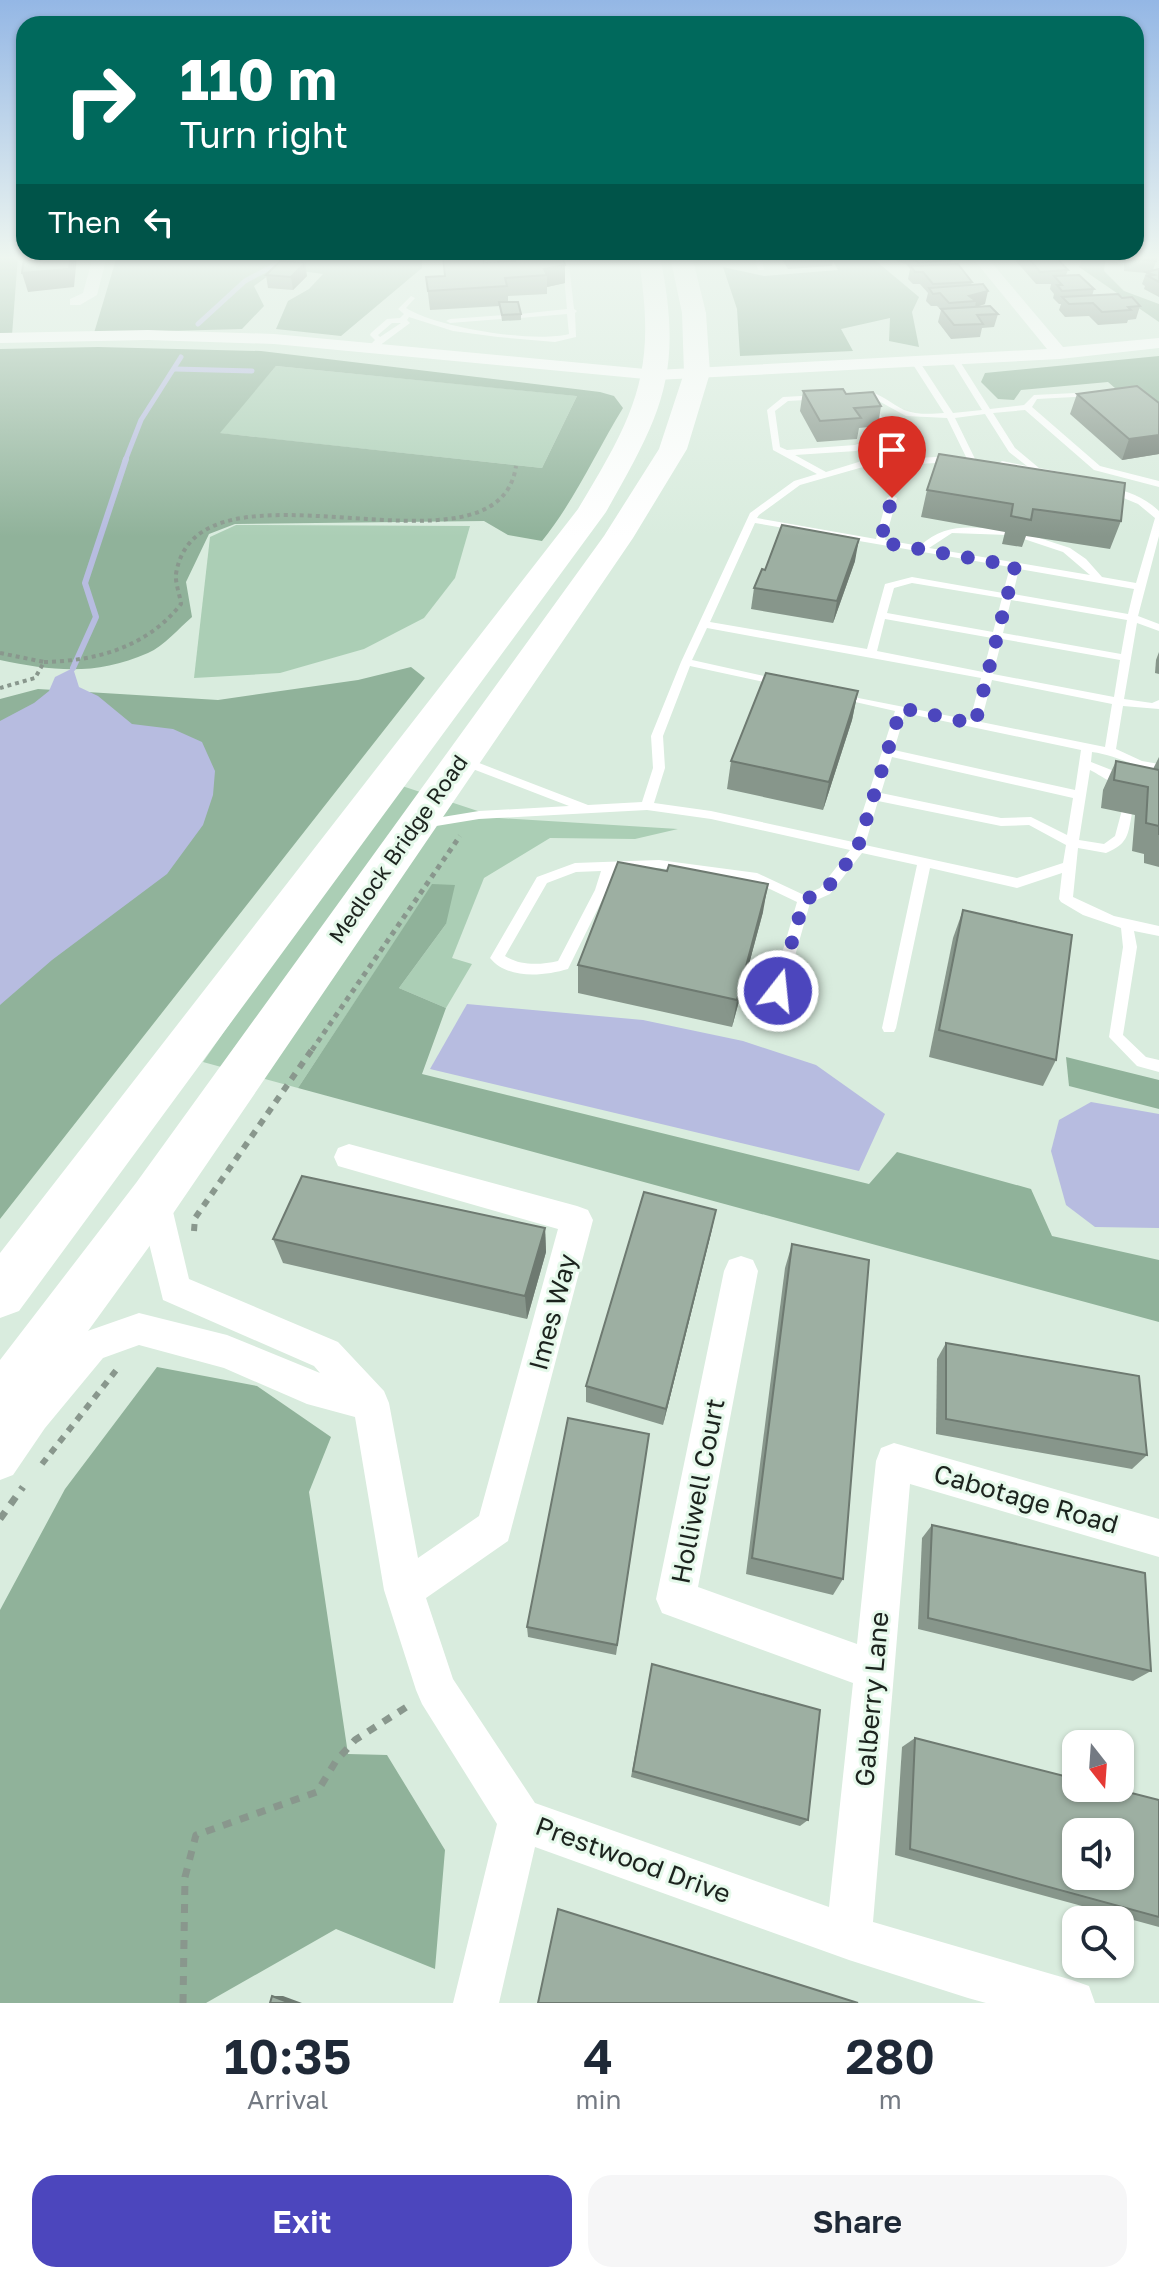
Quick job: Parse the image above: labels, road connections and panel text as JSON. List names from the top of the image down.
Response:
{
  "streets": {
    "highway": ["Medlock Bridge Road"],
    "street": [
      "Imes Way",
      "Holliwell Court",
      "Cabotage Road",
      "Galberry Lane",
      "Prestwood Drive"
    ]
  },
  "crossings": [
    ["Imes Way", "Prestwood Drive"],
    ["Holliwell Court", "Galberry Lane"],
    ["Cabotage Road", "Galberry Lane"],
    ["Galberry Lane", "Prestwood Drive"]
  ],
  "north": "bottom",
  "page": {
    "turn": ["110 m", "Turn right"],
    "then": "Then",
    "eta": [
      "10:35",
      "Arrival",
      "4",
      "min",
      "280",
      "m"
    ],
    "buttons": ["Exit", "Share"]
  }
}
